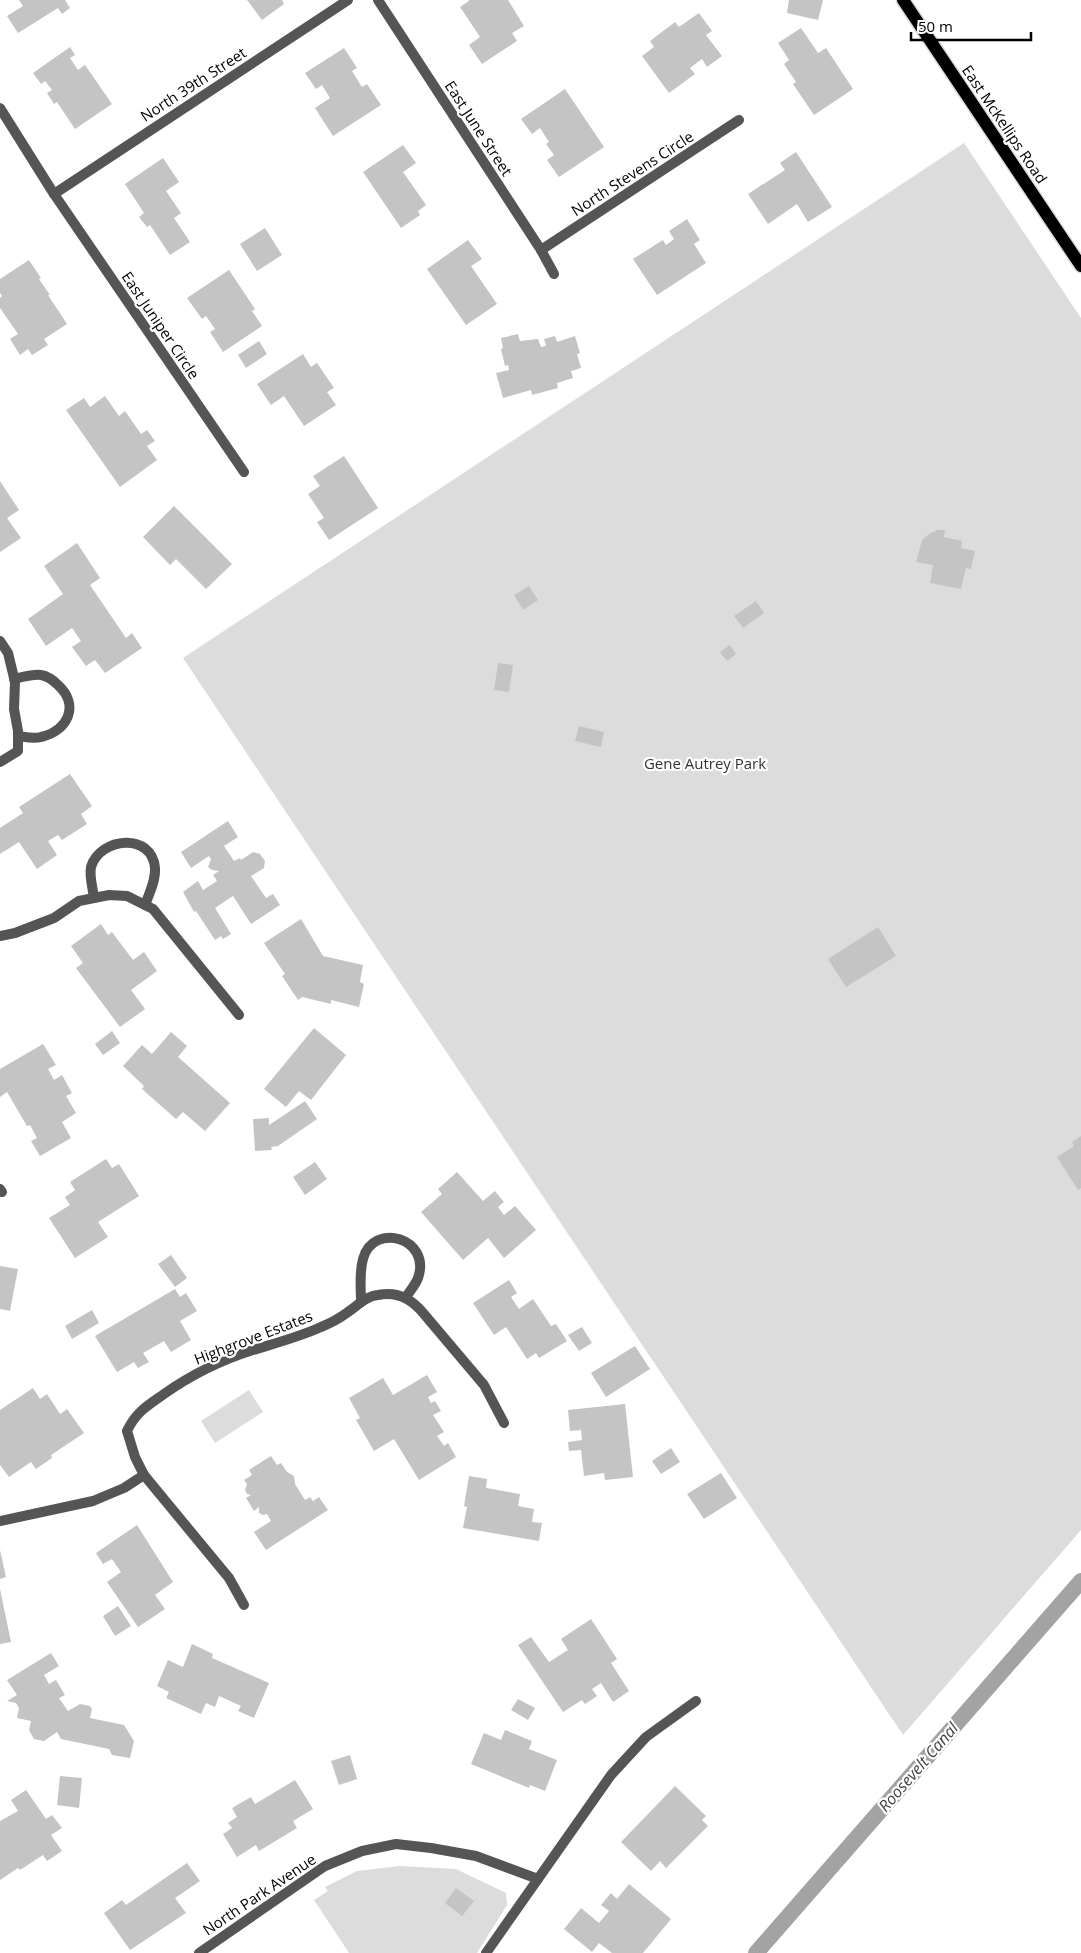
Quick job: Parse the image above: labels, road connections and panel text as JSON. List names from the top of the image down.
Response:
{
  "streets": {
    "main road": ["East McKellips Road"],
    "street": [
      "North 39th Street",
      "East June Street",
      "North Stevens Circle",
      "East Juniper Circle",
      "Highgrove Estates",
      "North Park Avenue"
    ]
  },
  "crossings": [
    ["North 39th Street", "East Juniper Circle"],
    ["East June Street", "North Stevens Circle"]
  ],
  "water": ["Roosevelt Canal"],
  "parks": ["Gene Autrey Park"],
  "scale_bar": "50 m"
}
